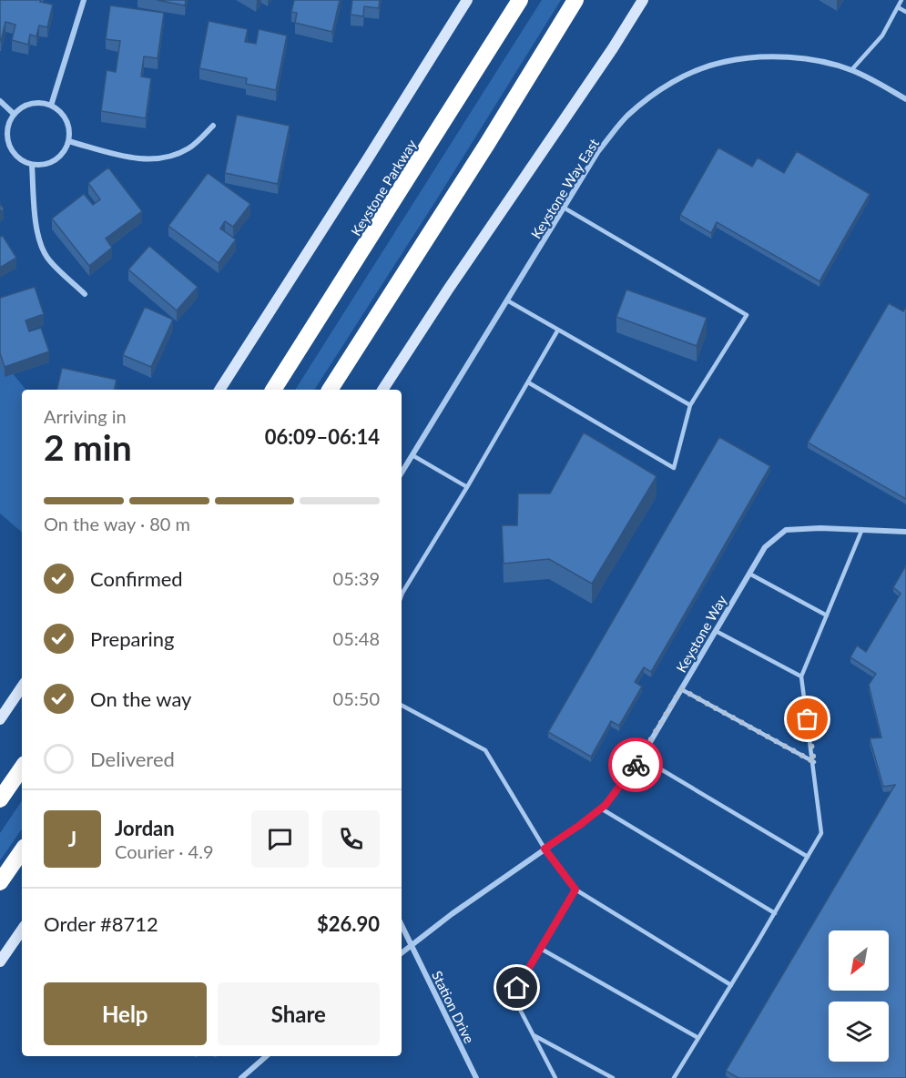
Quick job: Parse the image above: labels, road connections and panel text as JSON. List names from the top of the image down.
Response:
{
  "streets": {
    "highway": ["Keystone Parkway"],
    "street": ["Keystone Way East", "Keystone Way", "Station Drive"]
  },
  "crossings": [
    ["Keystone Way", "Station Drive"]
  ],
  "north": "bottom left",
  "page": {
    "heading": ["2 min", "Arriving in", "06:09–06:14"],
    "panel": [
      "Jordan",
      "Courier · 4.9",
      "Order #8712",
      "$26.90"
    ],
    "bar": "On the way · 80 m",
    "list": [
      ["Confirmed", "05:39"],
      ["Preparing", "05:48"],
      ["On the way", "05:50"],
      "Delivered"
    ],
    "round": "J",
    "buttons": ["Help", "Share"]
  }
}
